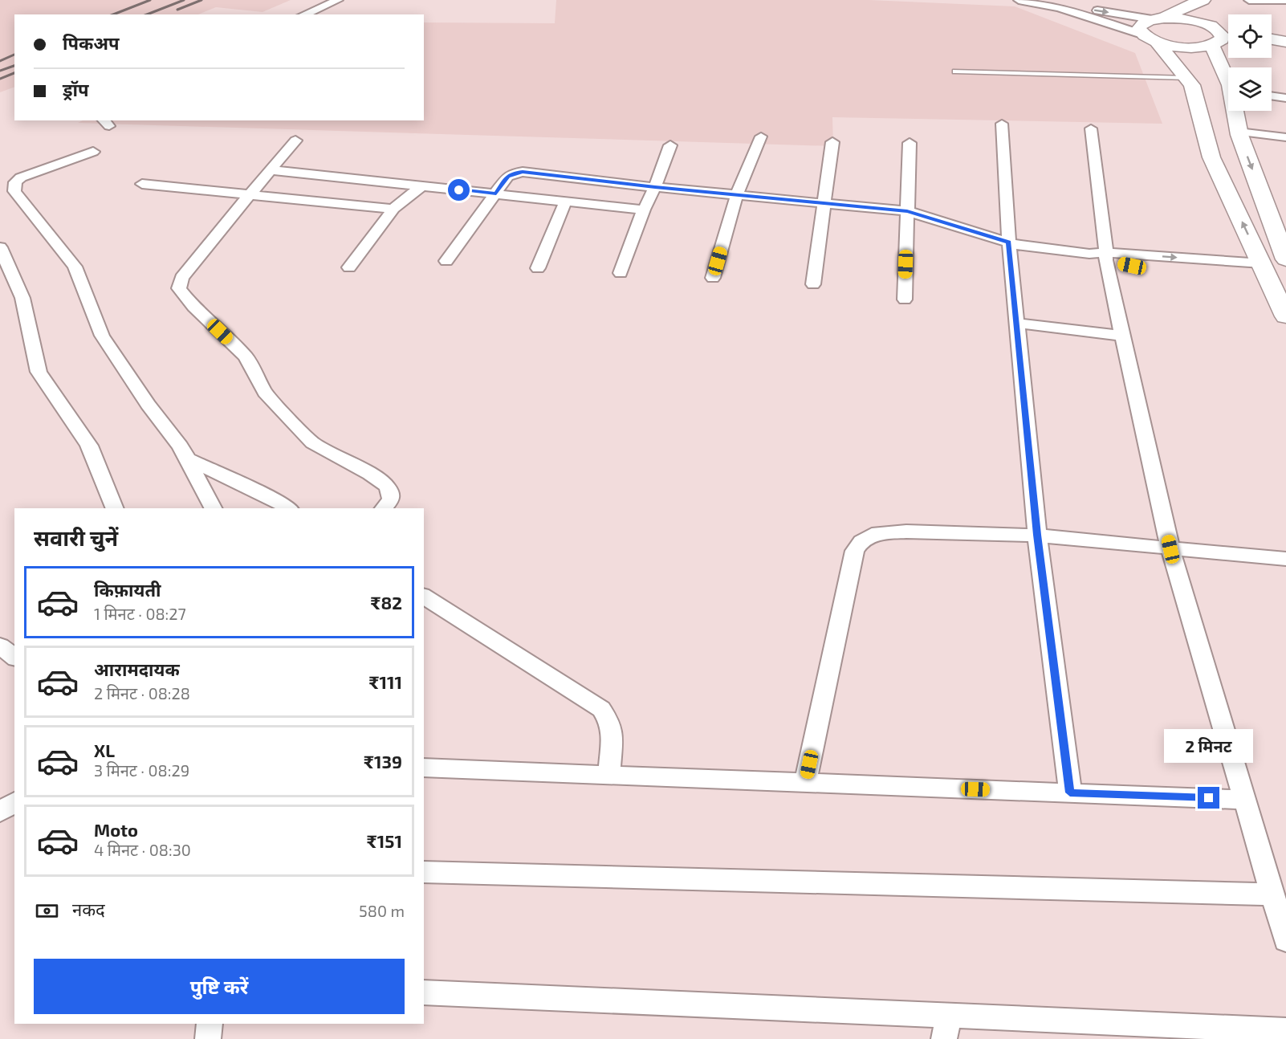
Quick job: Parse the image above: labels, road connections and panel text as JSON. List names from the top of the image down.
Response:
{
  "page": {
    "banner": ["पिकअप", "ड्रॉप"],
    "heading": "सवारी चुनें",
    "list": [
      {
        "name": "किफ़ायती",
        "note": "1 मिनट · 08:27",
        "value": "₹82"
      },
      {
        "name": "आरामदायक",
        "note": "2 मिनट · 08:28",
        "value": "₹111"
      },
      {
        "name": "XL",
        "note": "3 मिनट · 08:29",
        "value": "₹139"
      },
      {
        "name": "Moto",
        "note": "4 मिनट · 08:30",
        "value": "₹151"
      }
    ],
    "bubble": "2 मिनट",
    "pay": ["नकद", "580 m"],
    "buttons": "पुष्टि करें"
  }
}
